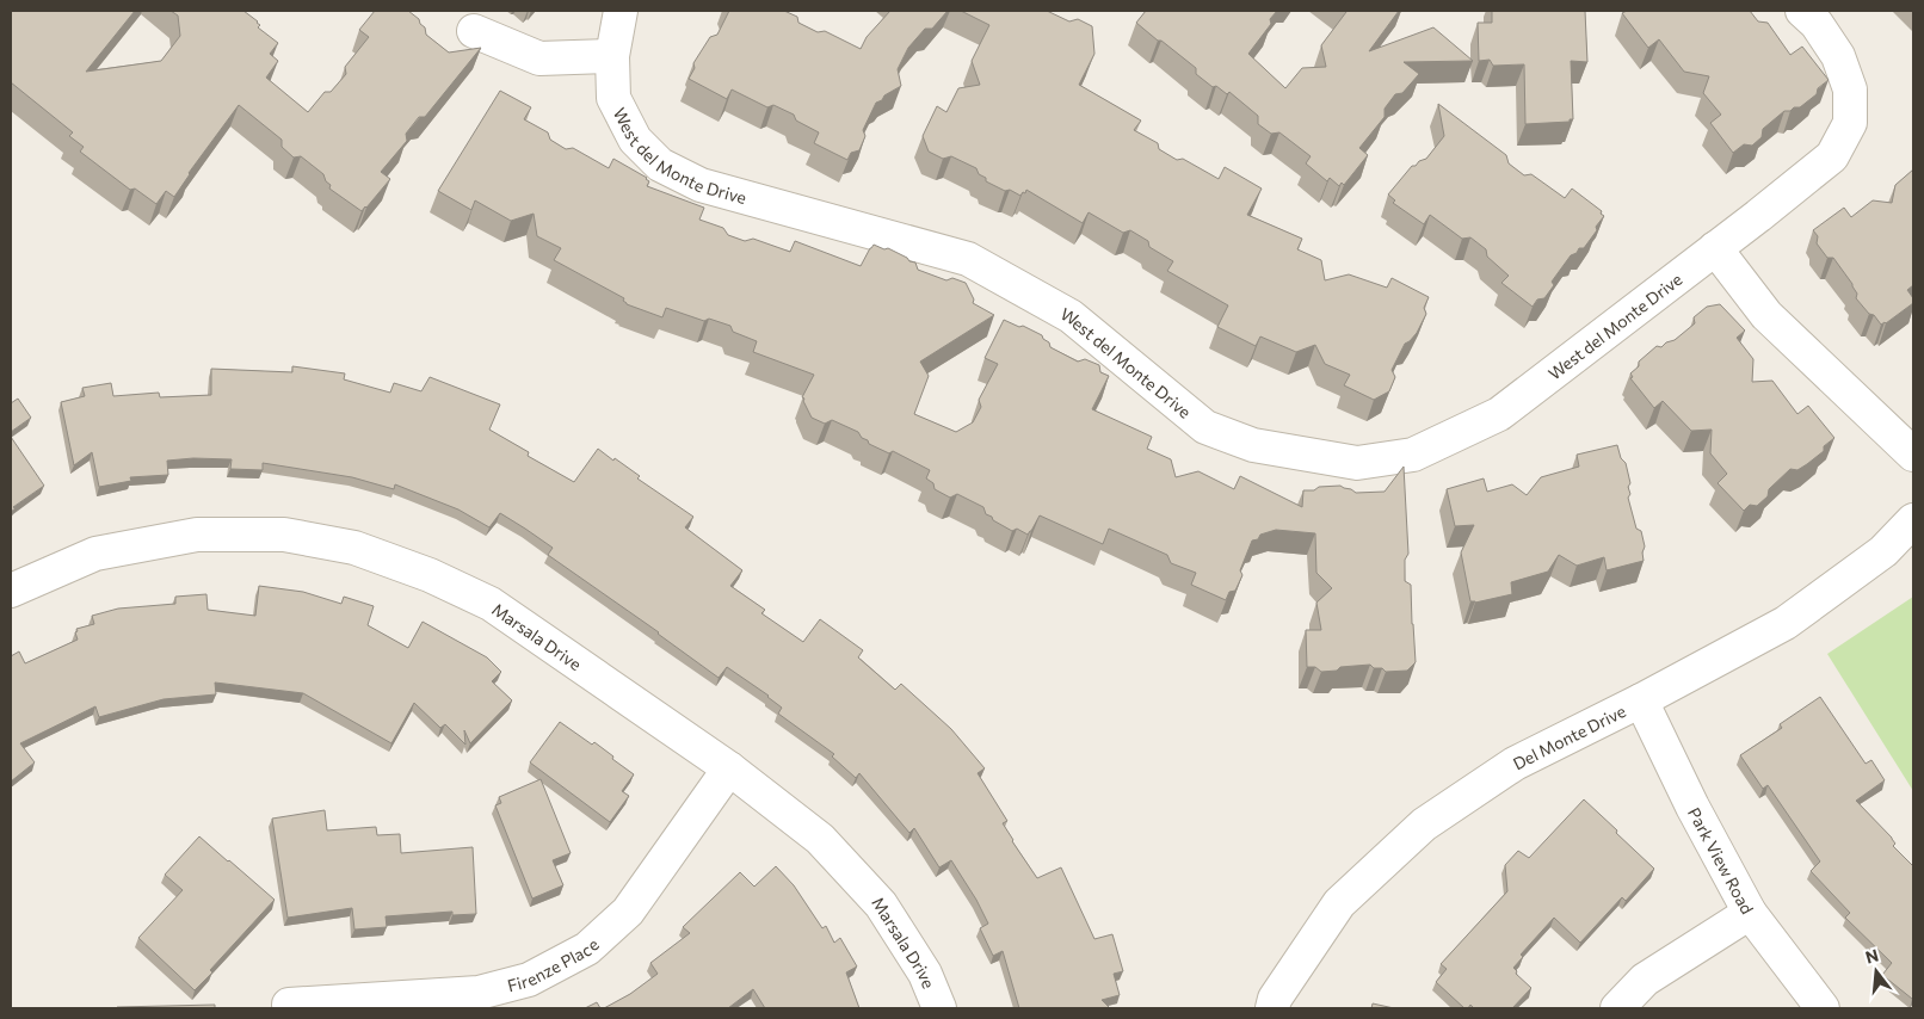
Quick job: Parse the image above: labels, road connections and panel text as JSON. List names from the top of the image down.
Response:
{
  "streets": {
    "street": [
      "West del Monte Drive",
      "Marsala Drive",
      "Del Monte Drive",
      "Park View Road",
      "Firenze Place"
    ]
  },
  "crossings": [
    ["Marsala Drive", "Firenze Place"],
    ["Del Monte Drive", "Park View Road"]
  ],
  "north": "top"
}
